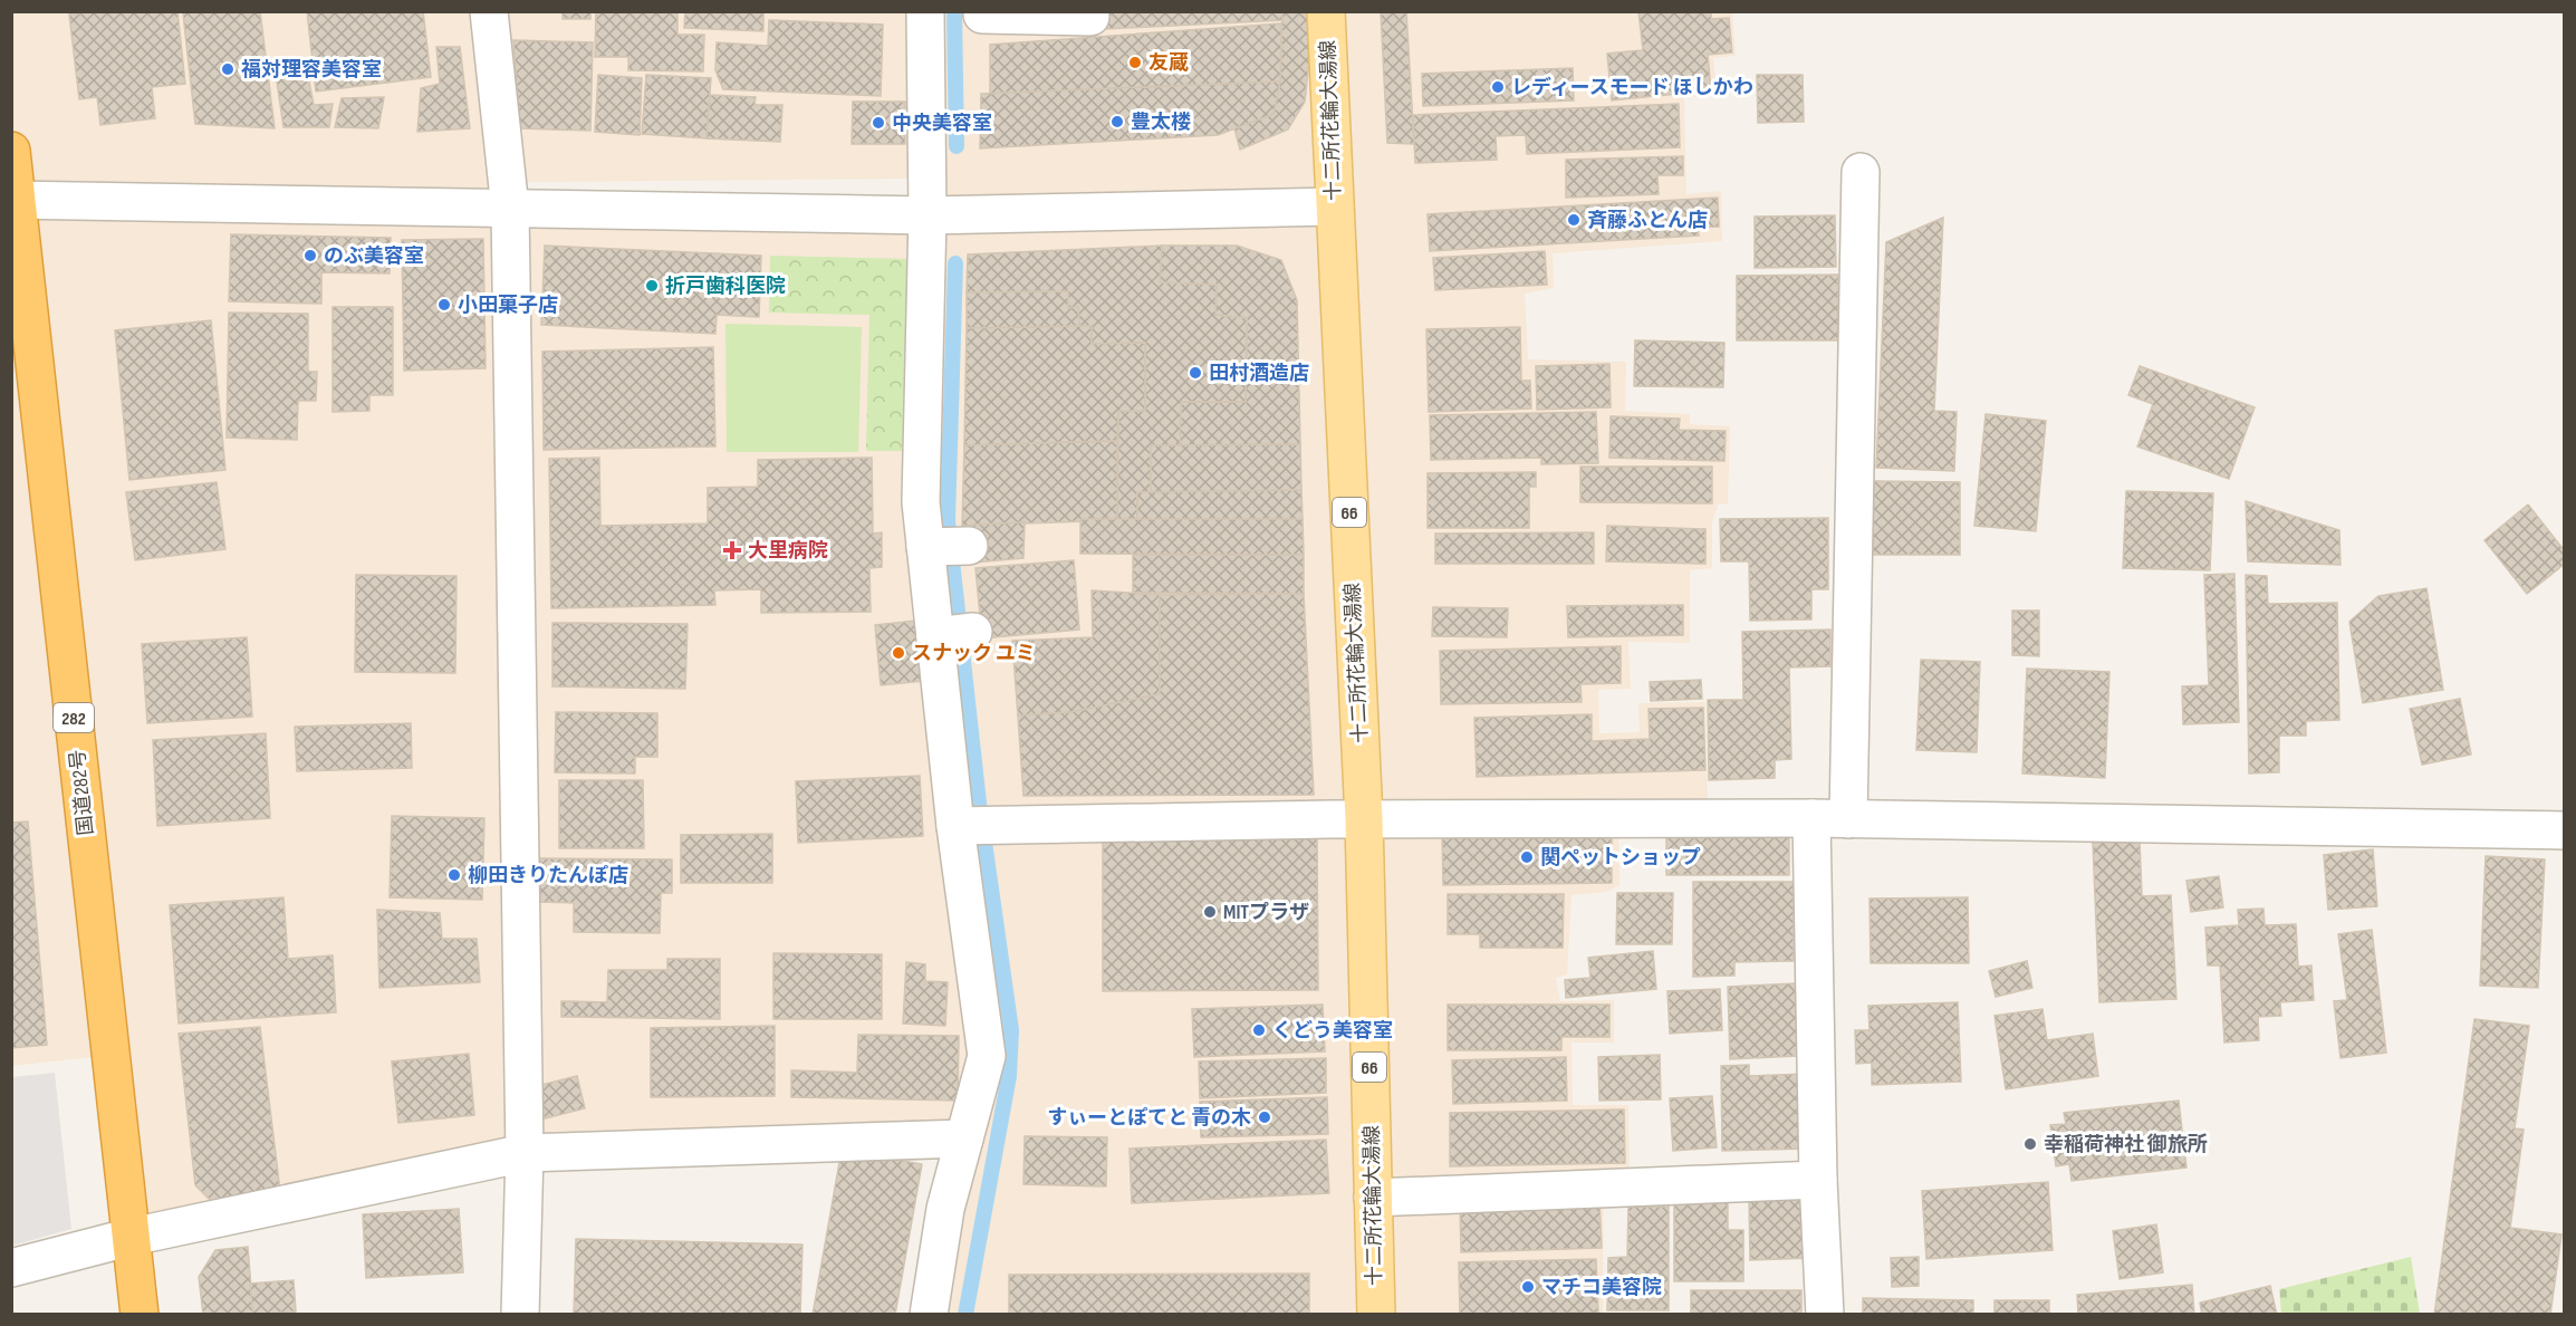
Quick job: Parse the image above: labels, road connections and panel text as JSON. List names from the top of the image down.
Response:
{
  "streets": {
    "highway": ["282", "国道282号"],
    "main road": ["十二所花輪大湯線", "66"]
  },
  "places": {
    "other": [
      "友蔵",
      "福対理容美容室",
      "レディースモード ほしかわ",
      "豊太楼",
      "中央美容室",
      "斉藤ふとん店",
      "のぶ美容室",
      "折戸歯科医院",
      "小田菓子店",
      "田村酒造店",
      "スナック ユミ",
      "関ペットショップ",
      "柳田きりたんぽ店",
      "MITプラザ",
      "くどう美容室",
      "すぃーとぽてと 青の木",
      "幸稲荷神社 御旅所",
      "マチコ美容院"
    ],
    "health": ["大里病院"]
  }
}
